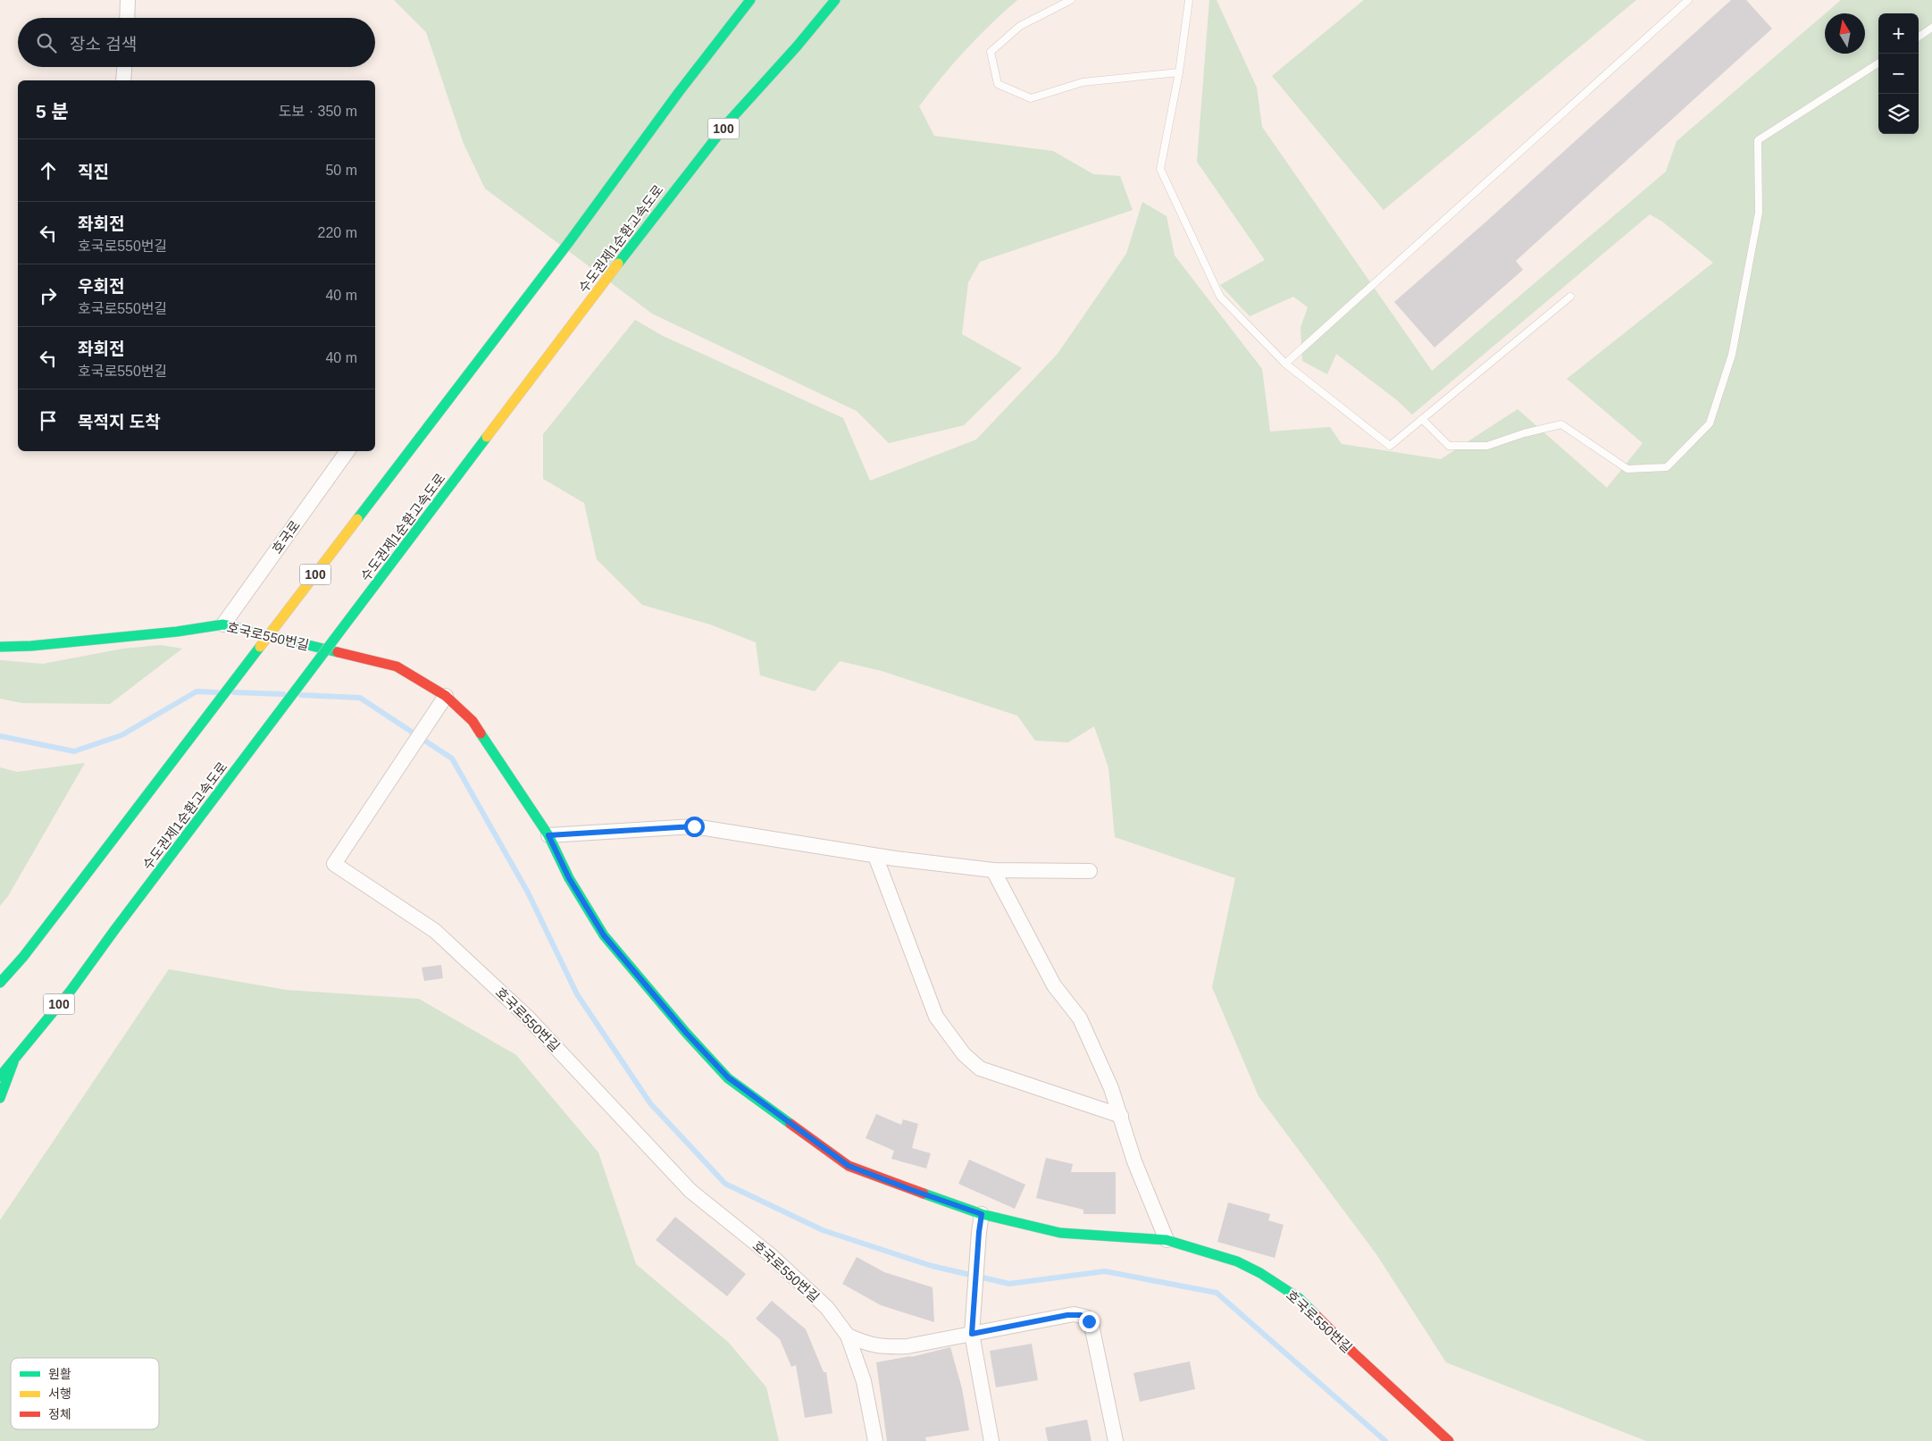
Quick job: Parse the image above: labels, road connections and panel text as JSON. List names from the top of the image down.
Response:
{
  "streets": {
    "main road": ["100", "수도권제1순환고속도로", "호국로550번길"],
    "street": ["호국로"]
  },
  "crossings": [
    ["호국로", "호국로550번길"]
  ],
  "legend": ["원활", "서행", "정체"],
  "north": "top",
  "page": {
    "map_buttons": ["+", "−"],
    "search": "장소 검색",
    "heading": ["5 분", "도보 · 350 m"],
    "list": [
      ["직진", "50 m"],
      ["좌회전", "호국로550번길", "220 m"],
      ["우회전", "호국로550번길", "40 m"],
      ["좌회전", "호국로550번길", "40 m"],
      "목적지 도착"
    ]
  }
}
